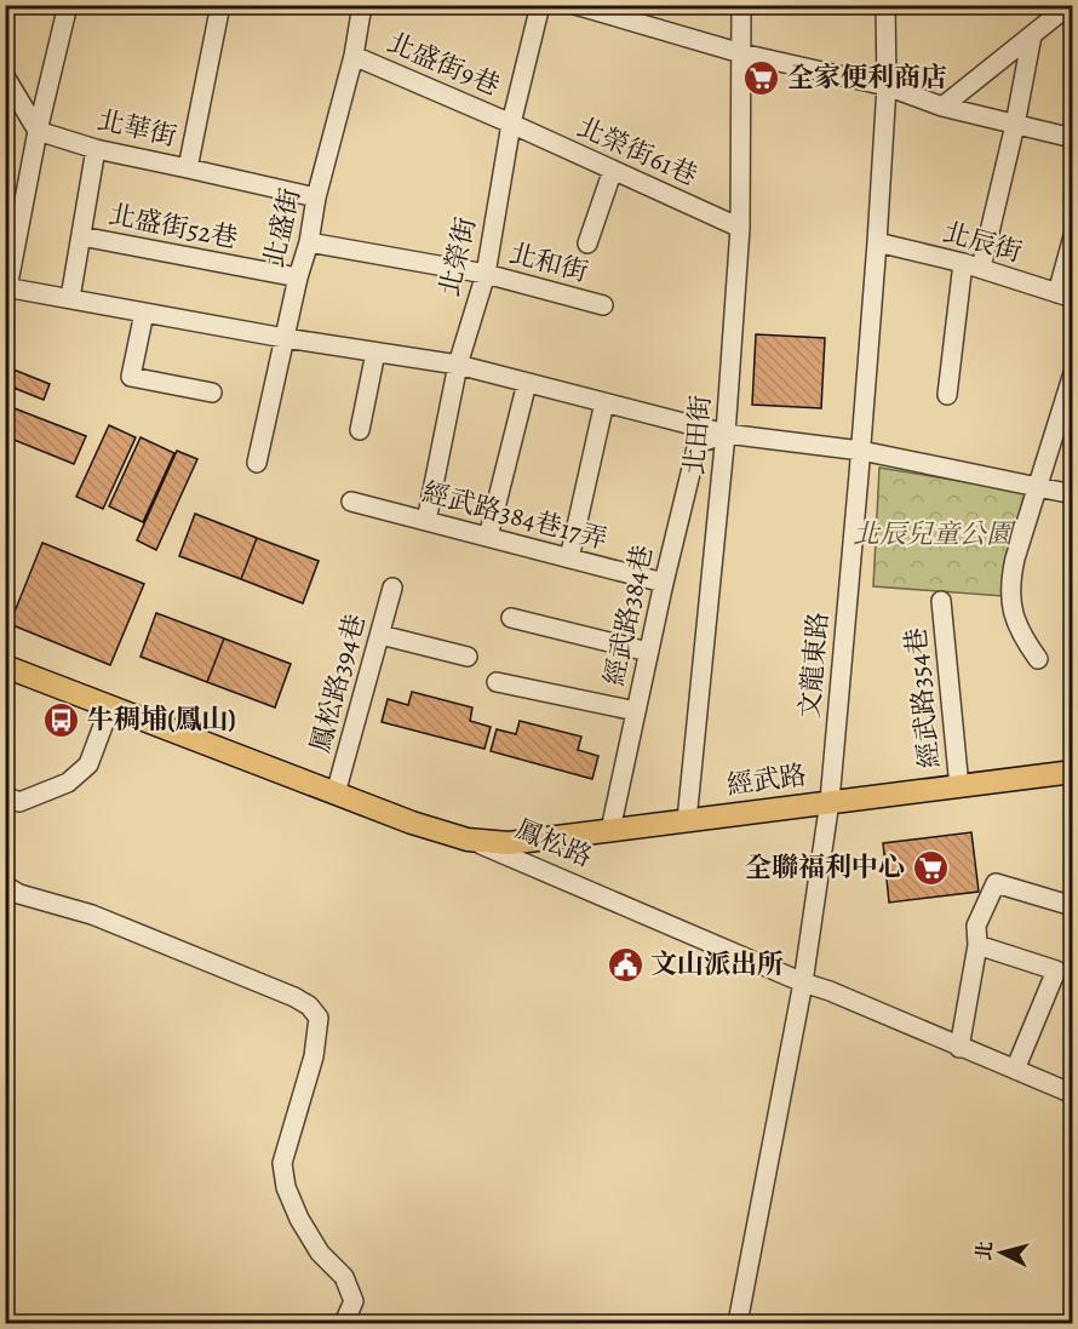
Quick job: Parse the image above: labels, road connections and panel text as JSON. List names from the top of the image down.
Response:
{
  "streets": {
    "main road": ["經武路", "鳳松路"],
    "street": [
      "北盛街9巷",
      "北華街",
      "北榮街61巷",
      "北盛街52巷",
      "北盛街",
      "北辰街",
      "北榮街",
      "北和街",
      "北田街",
      "經武路384巷17弄",
      "經武路384巷",
      "文龍東路",
      "鳳松路394巷",
      "經武路354巷"
    ]
  },
  "crossings": [
    ["北盛街9巷", "北榮街61巷"],
    ["北盛街9巷", "北盛街"],
    ["北盛街9巷", "北榮街"],
    ["北榮街61巷", "北榮街"],
    ["北榮街61巷", "北田街"],
    ["北盛街52巷", "北盛街"],
    ["北盛街", "北和街"],
    ["北辰街", "文龍東路"],
    ["北榮街", "北和街"],
    ["北榮街", "經武路384巷17弄"],
    ["北田街", "經武路384巷"],
    ["北田街", "經武路"],
    ["經武路384巷17弄", "經武路384巷"],
    ["經武路384巷", "經武路"],
    ["文龍東路", "經武路"],
    ["文龍東路", "鳳松路"],
    ["鳳松路394巷", "鳳松路"],
    ["經武路354巷", "經武路"],
    ["經武路", "鳳松路"]
  ],
  "parks": ["北辰兒童公園"],
  "places": {
    "supermarket": ["全家便利商店", "全聯福利中心"],
    "bus stop": ["牛稠埔(鳳山)"],
    "public building": ["文山派出所"]
  },
  "north": "left"
}
